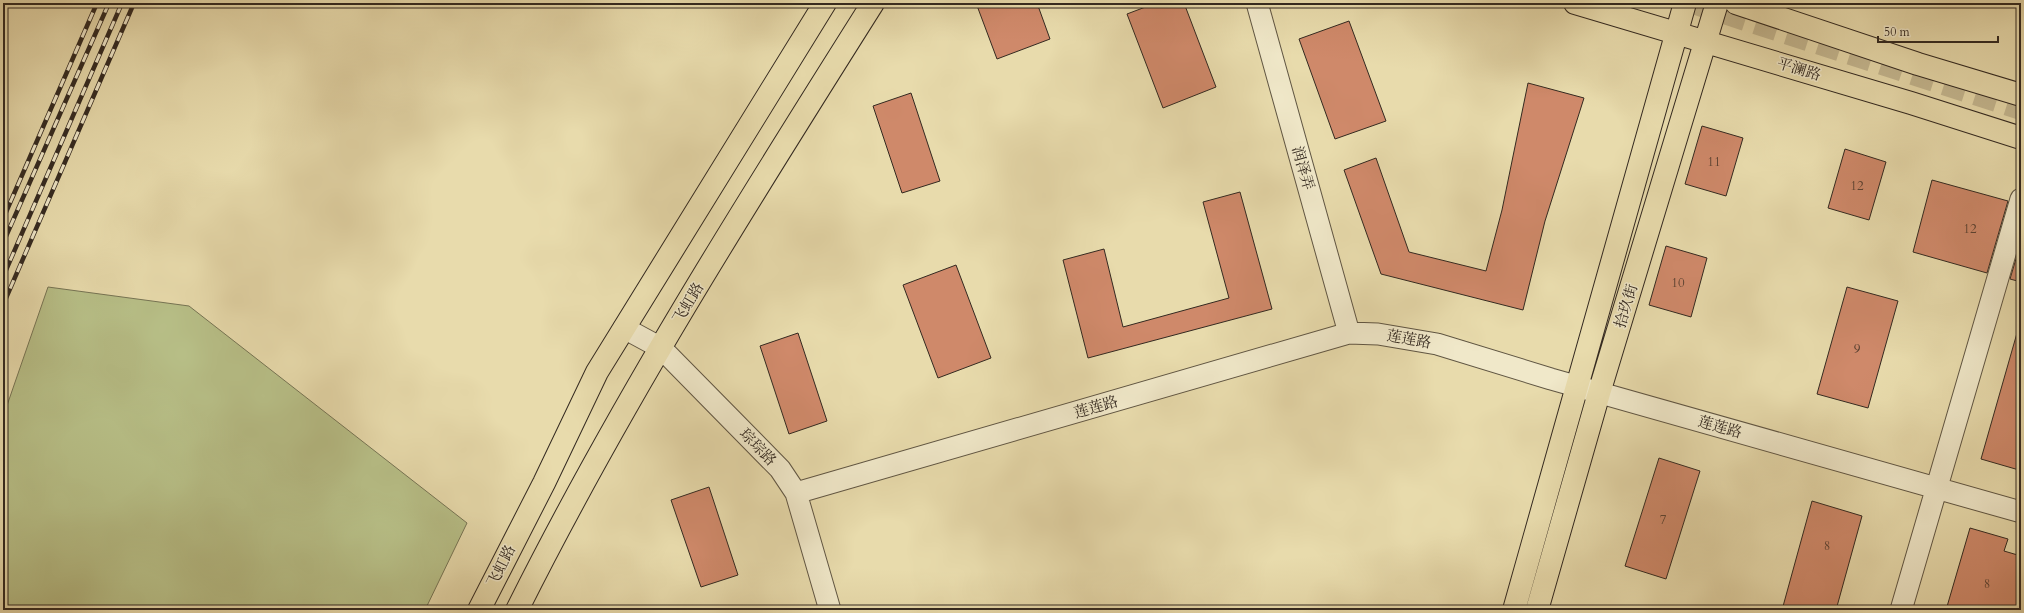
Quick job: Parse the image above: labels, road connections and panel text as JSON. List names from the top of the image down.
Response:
{
  "streets": {
    "main road": ["平澜路", "飞虹路", "拾玖街"],
    "street": ["润泽弄", "莲莲路", "琮琮路"]
  },
  "crossings": [
    ["平澜路", "拾玖街"],
    ["润泽弄", "莲莲路"],
    ["飞虹路", "琮琮路"],
    ["拾玖街", "莲莲路"],
    ["莲莲路", "琮琮路"]
  ],
  "house_numbers": [
    "11",
    "12",
    "12",
    "10",
    "9",
    "7",
    "8",
    "8"
  ],
  "scale_bar": "50 m"
}
